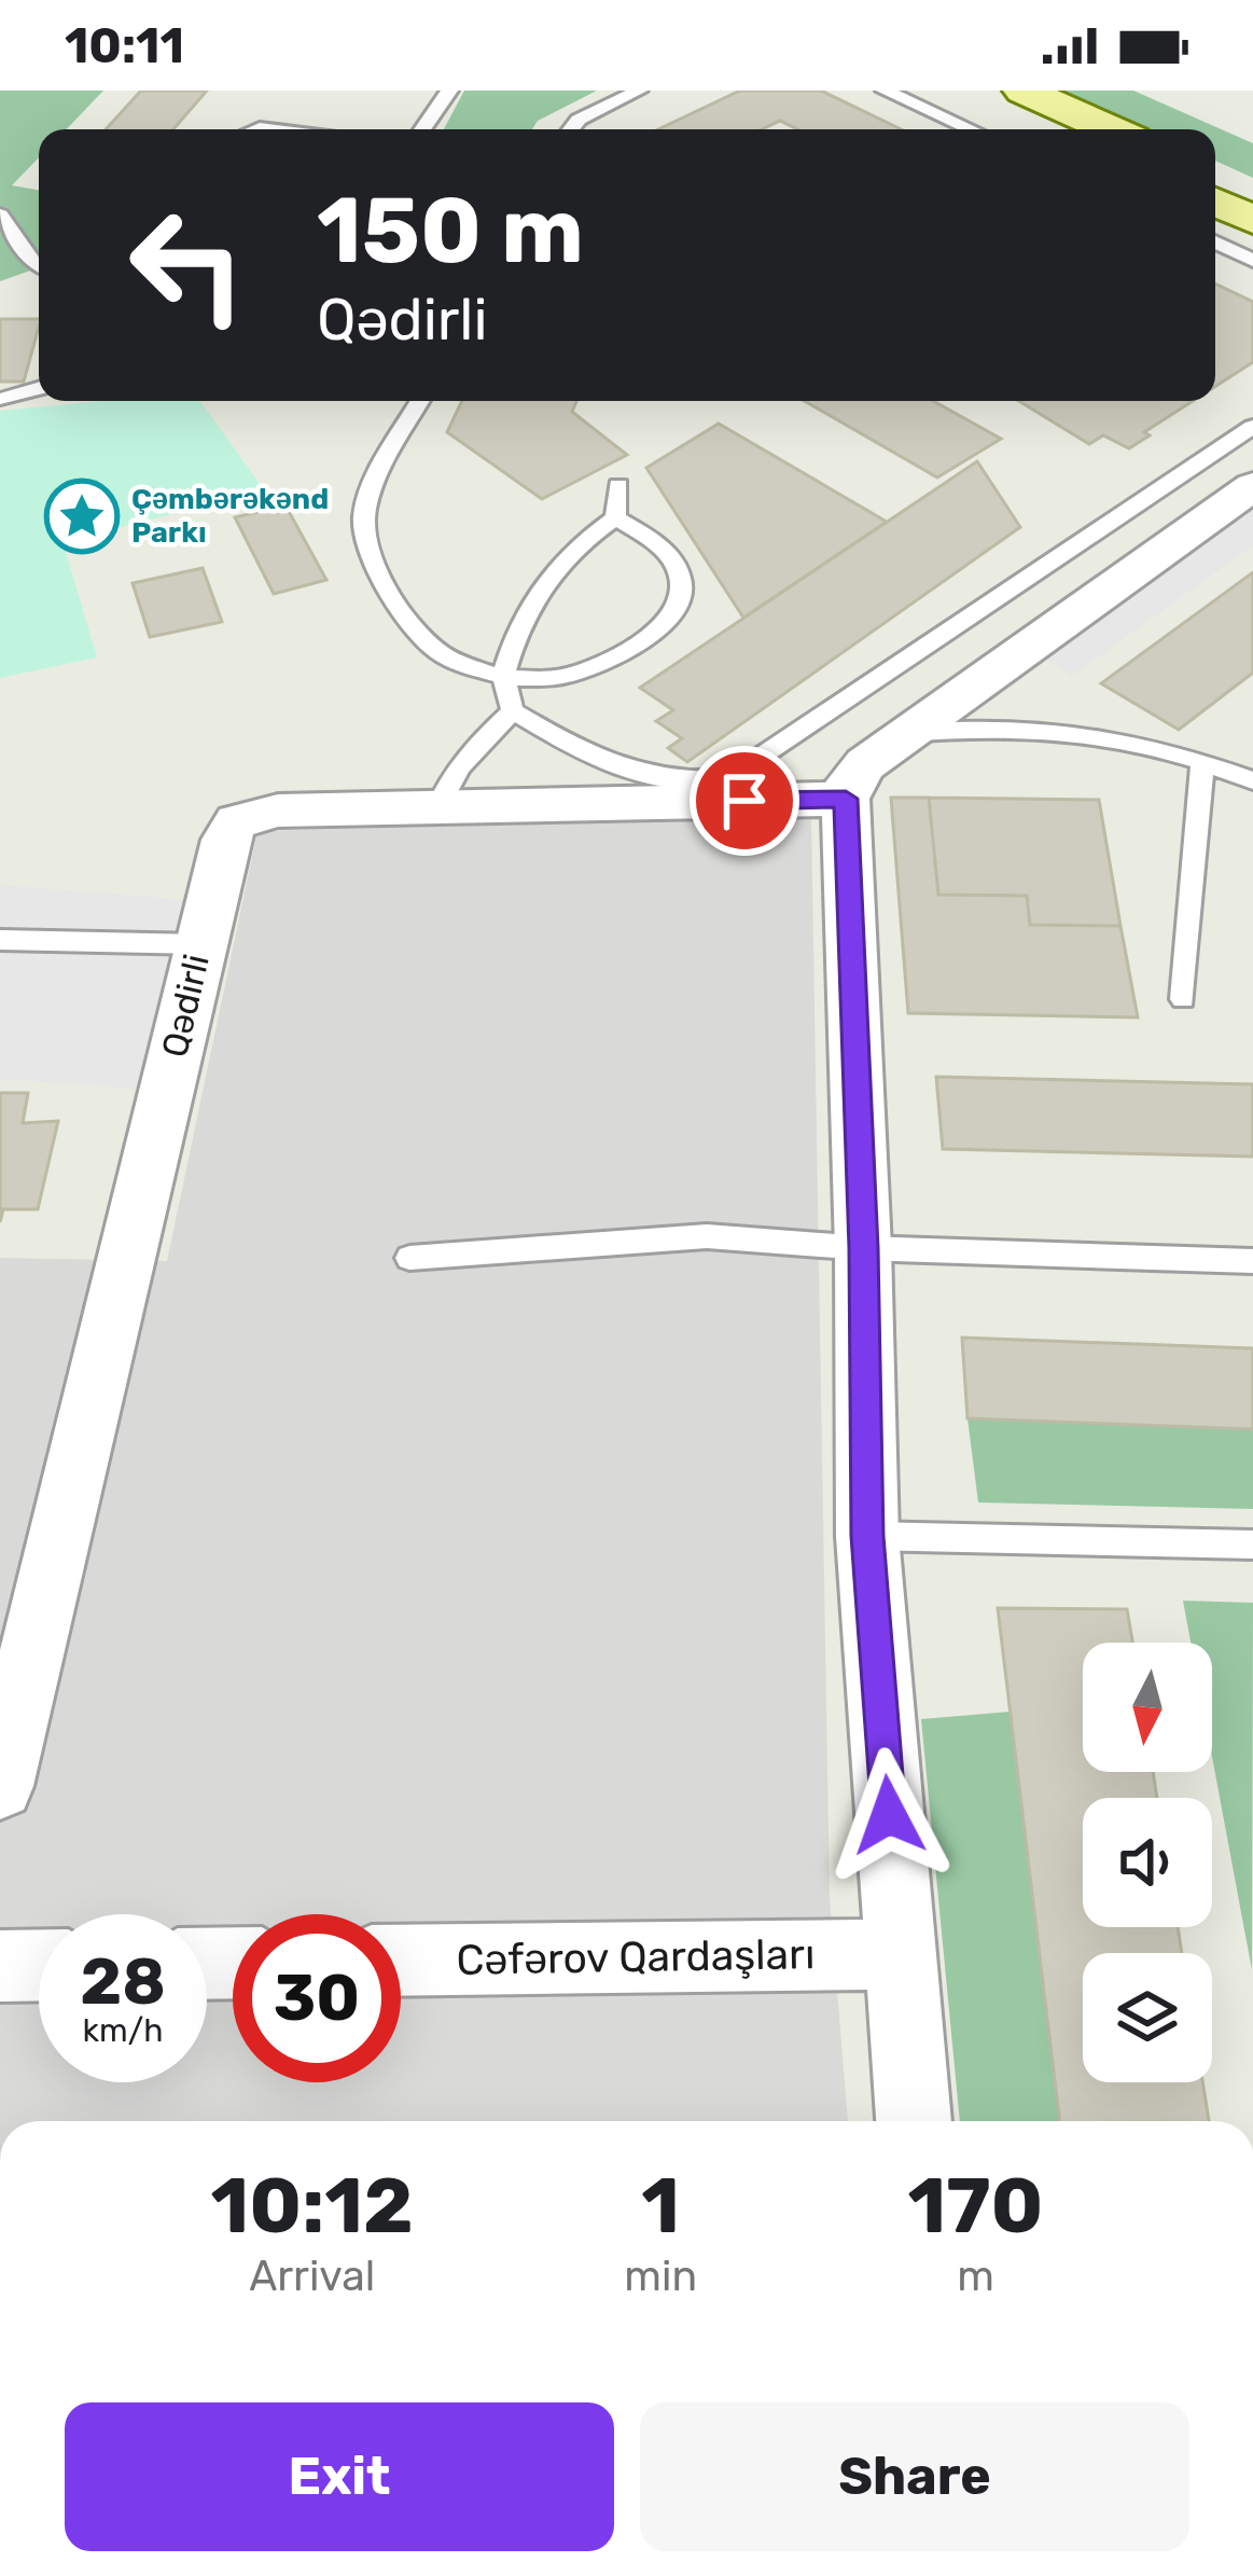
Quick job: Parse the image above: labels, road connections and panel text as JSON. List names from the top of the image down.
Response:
{
  "streets": {
    "street": ["Qədirli", "Cəfərov Qardaşları"]
  },
  "places": {
    "place": ["Çəmbərəkənd Parkı"]
  },
  "north": "bottom",
  "page": {
    "status": "10:11",
    "turn": ["150 m", "Qədirli"],
    "speed": "28 km/h",
    "limit": "30",
    "eta": [
      "10:12",
      "Arrival",
      "1",
      "min",
      "170",
      "m"
    ],
    "buttons": ["Exit", "Share"]
  }
}
